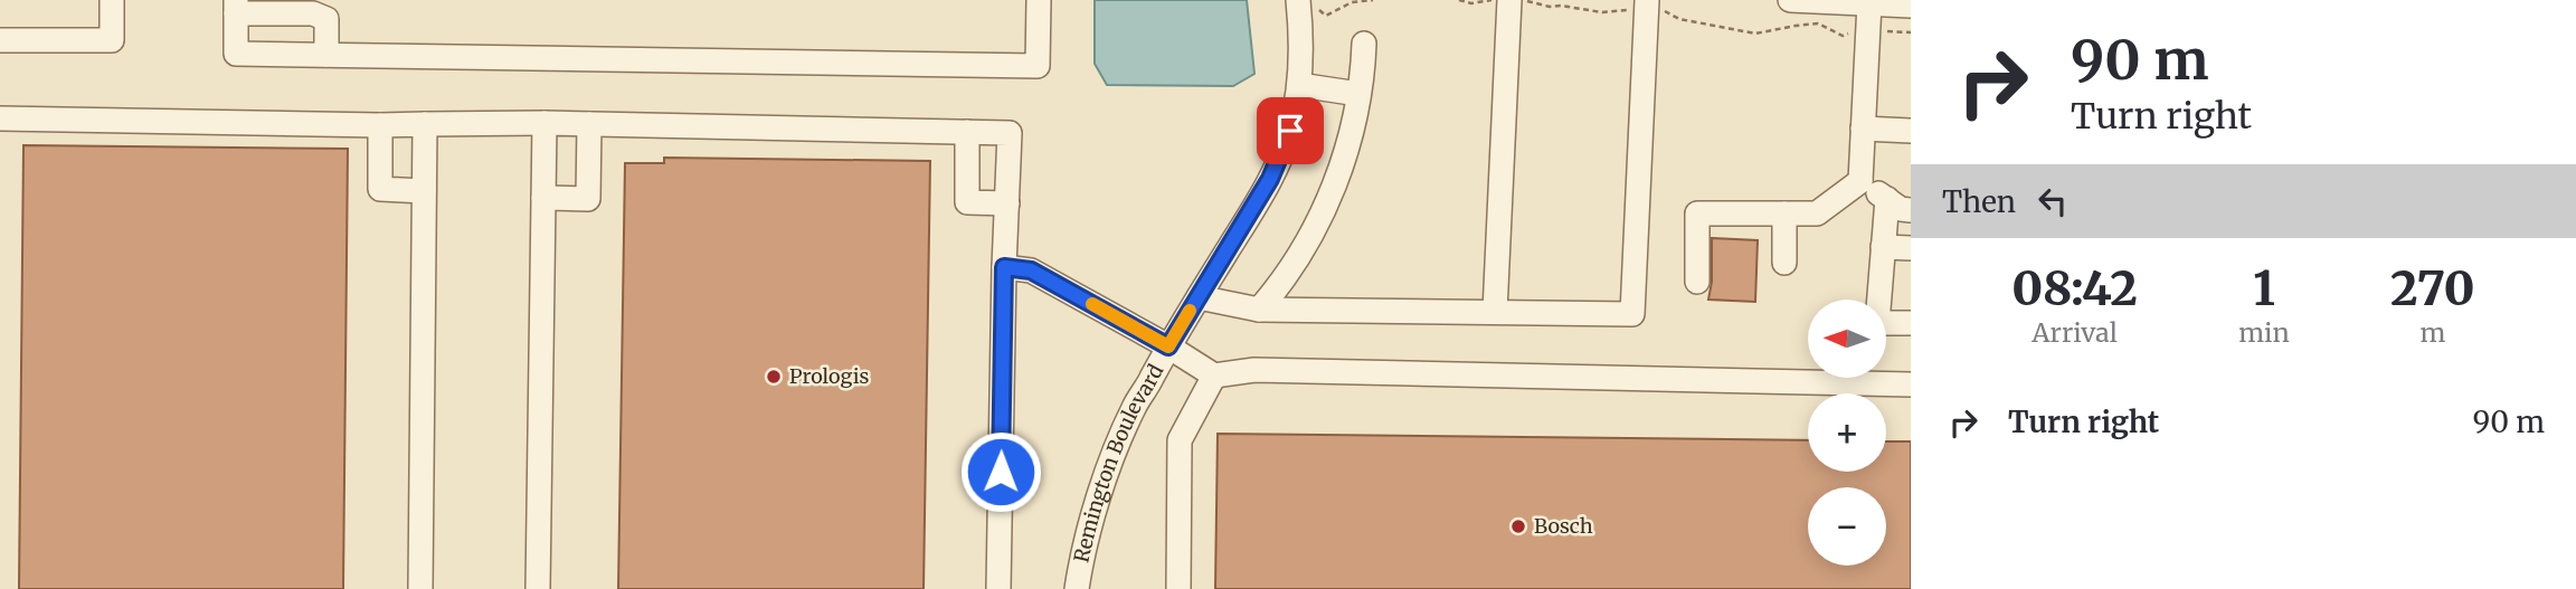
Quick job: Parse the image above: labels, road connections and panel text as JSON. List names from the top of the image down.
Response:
{
  "streets": {
    "street": ["Remington Boulevard"]
  },
  "places": ["Prologis", "Bosch"],
  "north": "left",
  "page": {
    "turn": ["90 m", "Turn right"],
    "then": "Then",
    "eta": [
      "08:42",
      "Arrival",
      "1",
      "min",
      "270",
      "m"
    ],
    "map_buttons": ["+", "−"],
    "list": [
      {
        "name": "Turn right",
        "value": "90 m"
      }
    ]
  }
}
